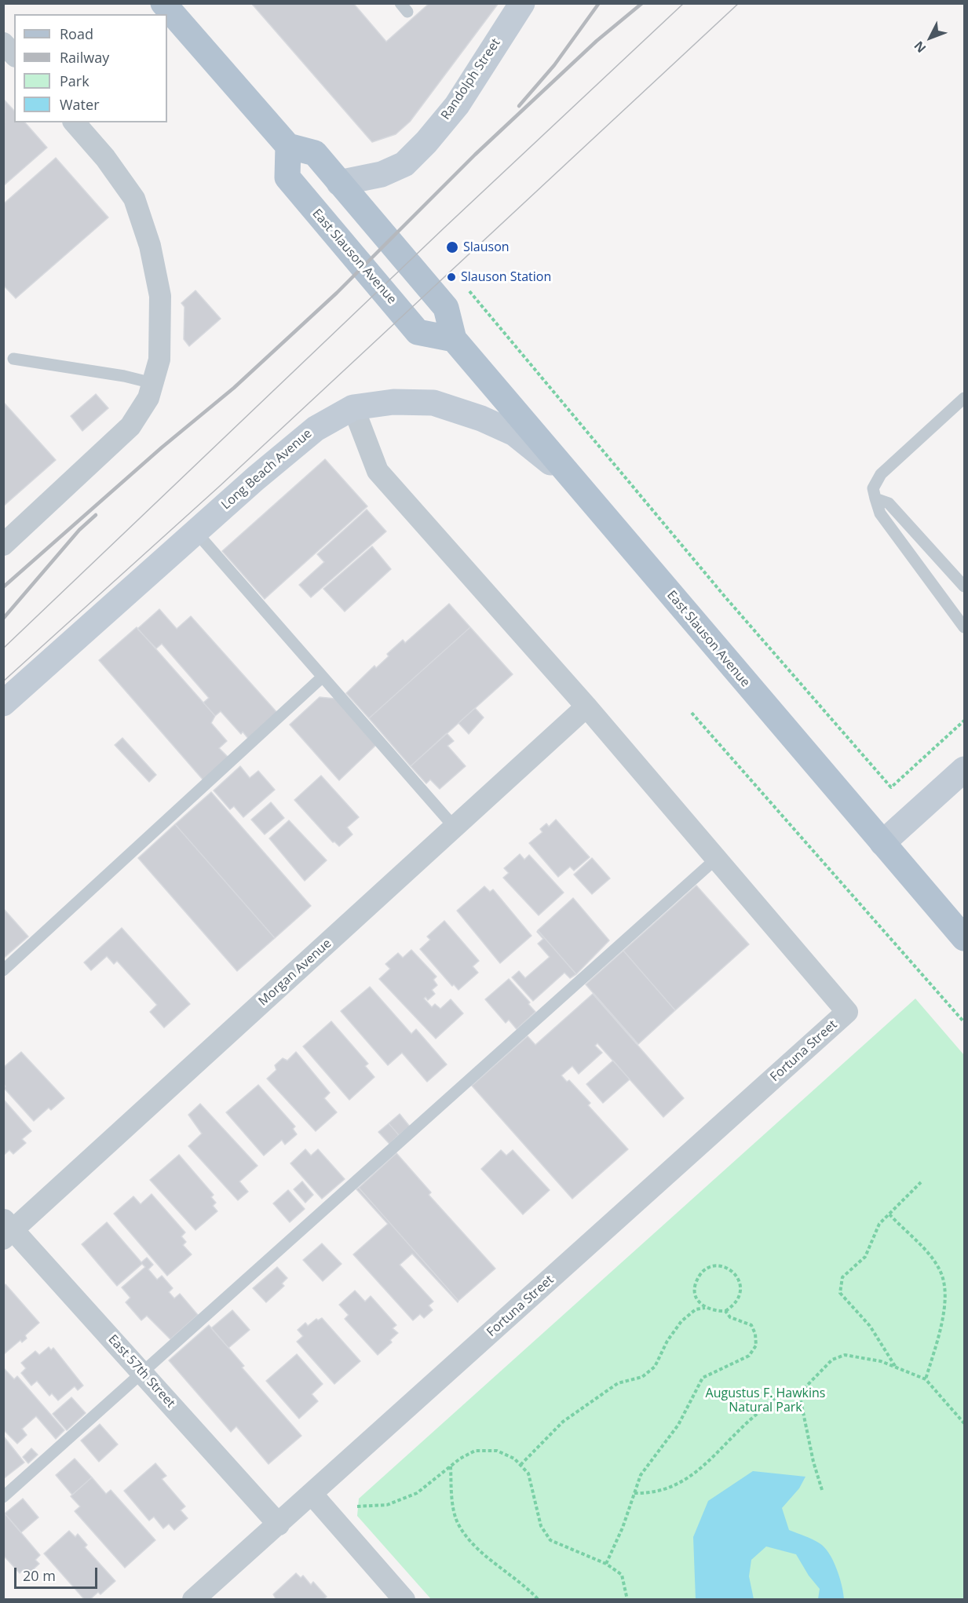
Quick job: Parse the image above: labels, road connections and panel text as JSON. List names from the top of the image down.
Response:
{
  "streets": {
    "main road": ["East Slauson Avenue"],
    "street": [
      "Randolph Street",
      "Long Beach Avenue",
      "Morgan Avenue",
      "Fortuna Street",
      "East 57th Street"
    ]
  },
  "crossings": [
    ["Randolph Street", "East Slauson Avenue"],
    ["East Slauson Avenue", "Long Beach Avenue"],
    ["Morgan Avenue", "East 57th Street"],
    ["Fortuna Street", "East 57th Street"]
  ],
  "parks": ["Augustus F. Hawkins Natural Park"],
  "places": ["Slauson", "Slauson Station"],
  "legend": [
    "Road",
    "Railway",
    "Park",
    "Water"
  ],
  "scale_bar": "20 m",
  "north": "bottom left"
}
